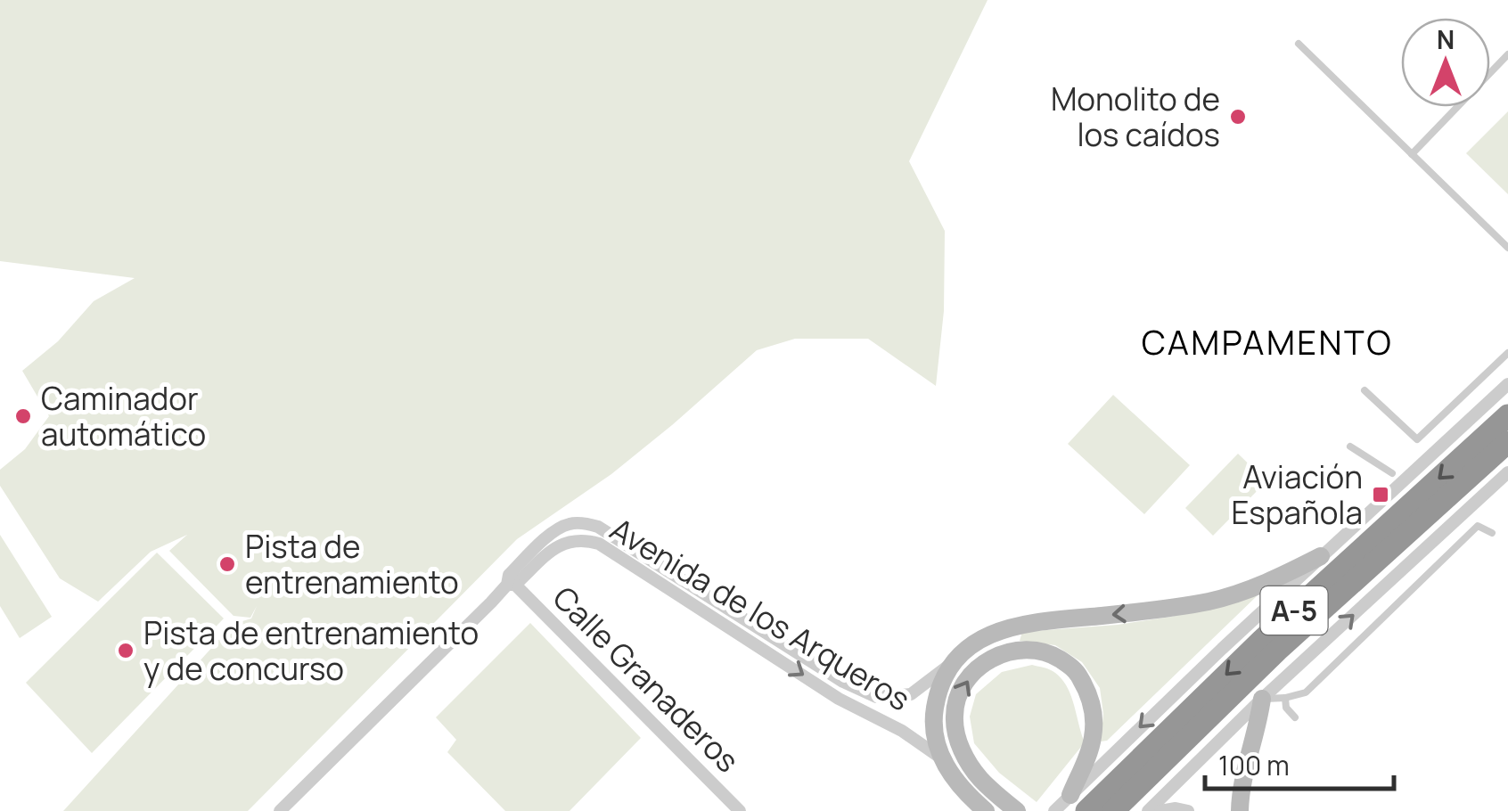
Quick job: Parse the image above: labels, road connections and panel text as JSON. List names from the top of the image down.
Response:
{
  "streets": {
    "highway": ["A-5"],
    "street": ["Avenida de los Arqueros", "Calle Granaderos"]
  },
  "crossings": [
    ["Avenida de los Arqueros", "Calle Granaderos"]
  ],
  "districts": ["CAMPAMENTO"],
  "places": {
    "other": [
      "Monolito de los caídos",
      "Caminador automático",
      "Pista de entrenamiento",
      "Pista de entrenamiento y de concurso"
    ],
    "transit": ["Aviación Española"]
  },
  "scale_bar": "100 m",
  "north": "top"
}
